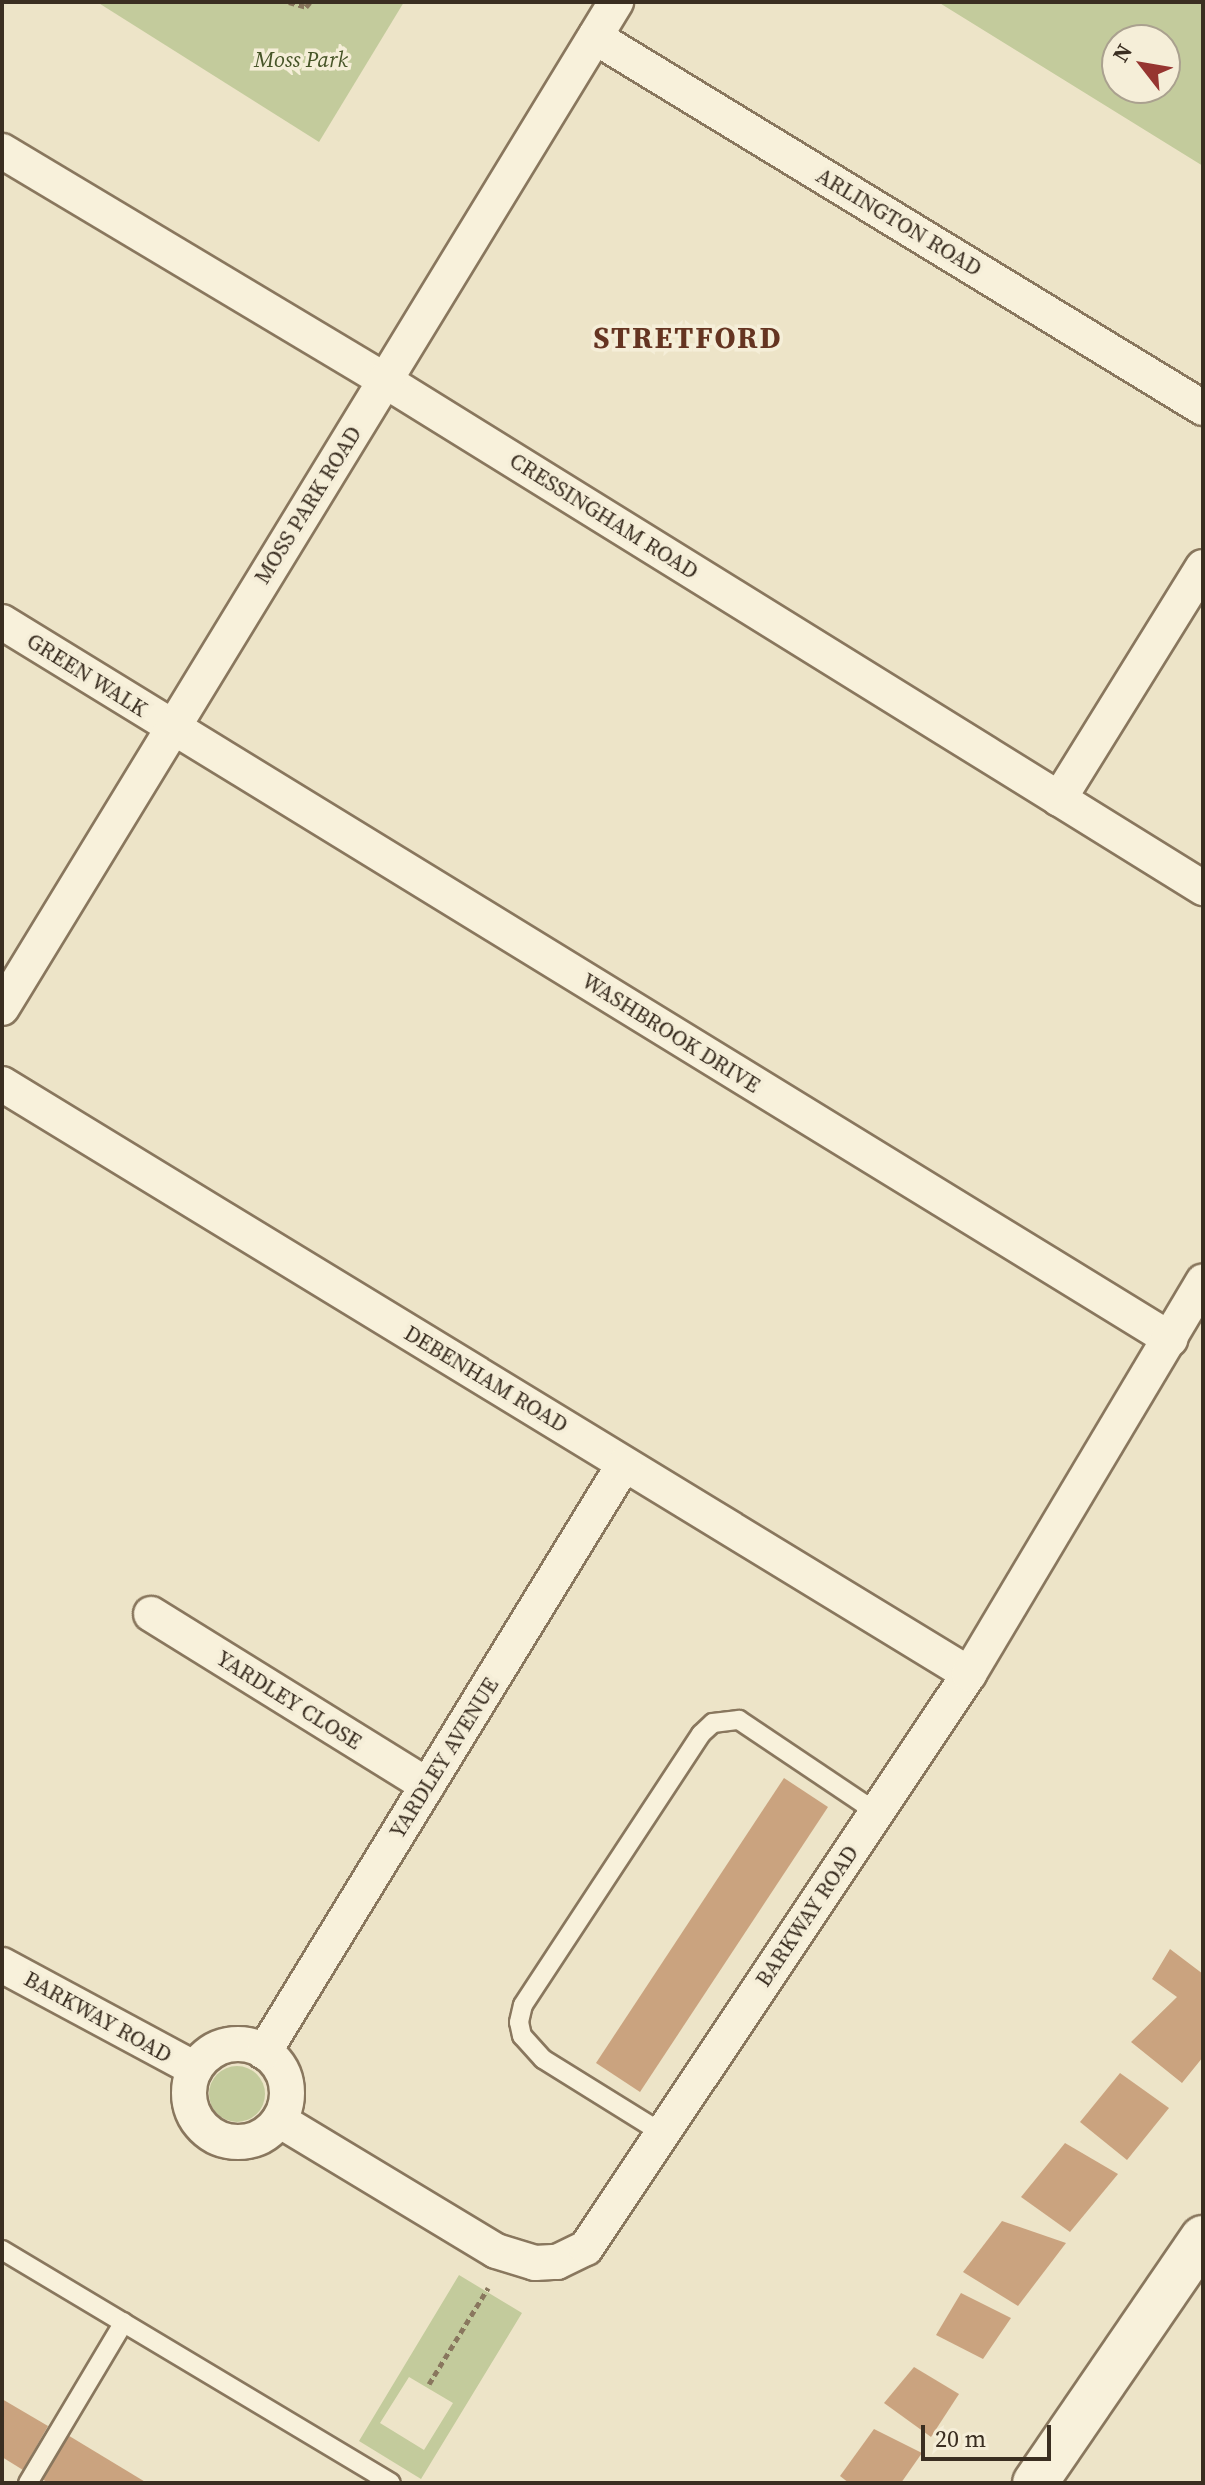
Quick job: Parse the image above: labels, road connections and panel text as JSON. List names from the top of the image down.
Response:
{
  "streets": {
    "street": [
      "ARLINGTON ROAD",
      "MOSS PARK ROAD",
      "CRESSINGHAM ROAD",
      "GREEN WALK",
      "WASHBROOK DRIVE",
      "DEBENHAM ROAD",
      "YARDLEY CLOSE",
      "YARDLEY AVENUE",
      "BARKWAY ROAD"
    ]
  },
  "crossings": [
    ["ARLINGTON ROAD", "MOSS PARK ROAD"],
    ["MOSS PARK ROAD", "CRESSINGHAM ROAD"],
    ["MOSS PARK ROAD", "GREEN WALK"],
    ["MOSS PARK ROAD", "WASHBROOK DRIVE"],
    ["GREEN WALK", "WASHBROOK DRIVE"],
    ["WASHBROOK DRIVE", "BARKWAY ROAD"],
    ["DEBENHAM ROAD", "YARDLEY AVENUE"],
    ["DEBENHAM ROAD", "BARKWAY ROAD"],
    ["YARDLEY CLOSE", "YARDLEY AVENUE"],
    ["YARDLEY AVENUE", "BARKWAY ROAD"]
  ],
  "districts": ["STRETFORD"],
  "parks": ["Moss Park"],
  "scale_bar": "20 m",
  "north": "top left"
}
